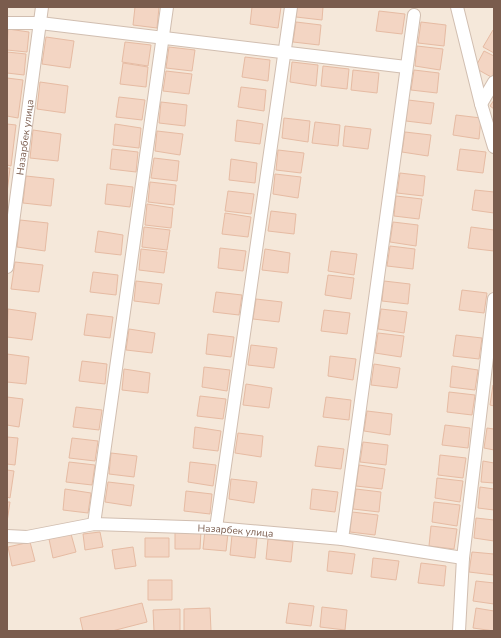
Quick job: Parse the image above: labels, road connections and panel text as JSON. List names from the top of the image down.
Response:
{
  "streets": {
    "street": ["Назарбек улица"]
  }
}
